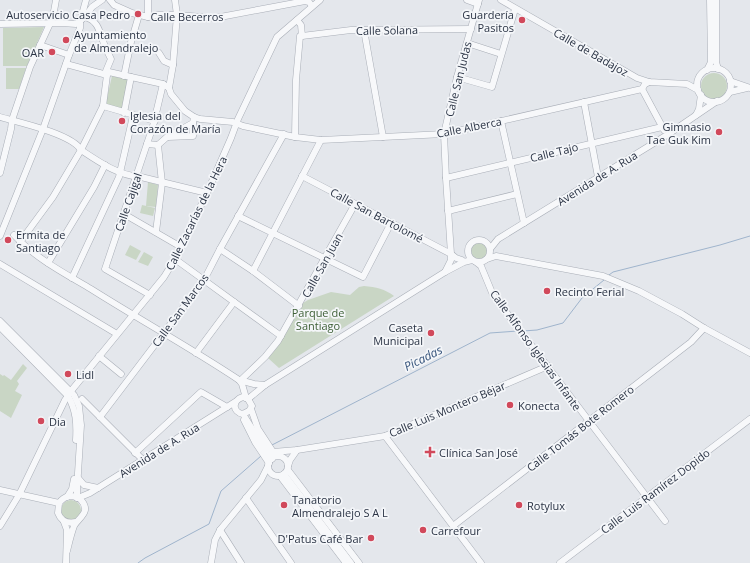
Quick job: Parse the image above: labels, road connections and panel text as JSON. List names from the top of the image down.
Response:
{
  "streets": {
    "street": [
      "Calle Becerros",
      "Calle Solana",
      "Calle de Badajoz",
      "Calle San Judas",
      "Calle Alberca",
      "Calle Tajo",
      "Avenida de A. Rua",
      "Calle Cajigal",
      "Calle Zacarías de la Hera",
      "Calle San Bartolomé",
      "Calle San Juan",
      "Calle San Marcos",
      "Calle Alfonso Iglesias Infante",
      "Calle Luis Montero Béjar",
      "Calle Tomás Bote Romero",
      "Calle Luis Ramírez Dopido"
    ]
  },
  "crossings": [
    ["Calle Becerros", "Calle Cajigal"],
    ["Calle Becerros", "Calle Zacarías de la Hera"],
    ["Calle Solana", "Calle San Judas"],
    ["Calle de Badajoz", "Avenida de A. Rua"],
    ["Calle San Judas", "Calle Alberca"],
    ["Calle San Judas", "Calle Tajo"],
    ["Calle San Judas", "Calle San Bartolomé"],
    ["Calle Alberca", "Calle Zacarías de la Hera"],
    ["Calle Alberca", "Calle San Marcos"],
    ["Avenida de A. Rua", "Calle Alfonso Iglesias Infante"],
    ["Calle Cajigal", "Calle Zacarías de la Hera"],
    ["Calle San Bartolomé", "Calle San Juan"],
    ["Calle Alfonso Iglesias Infante", "Calle Luis Montero Béjar"],
    ["Calle Alfonso Iglesias Infante", "Calle Tomás Bote Romero"],
    ["Calle Alfonso Iglesias Infante", "Calle Luis Ramírez Dopido"]
  ],
  "water": ["Picadas"],
  "parks": ["Parque de Santiago"],
  "places": {
    "other": [
      "Autoservicio Casa Pedro",
      "Guardería Pasitos",
      "Ayuntamiento de Almendralejo",
      "OAR",
      "Iglesia del Corazón de María",
      "Gimnasio Tae Guk Kim",
      "Ermita de Santiago",
      "Recinto Ferial",
      "Caseta Municipal",
      "Lidl",
      "Konecta",
      "Dia",
      "Tanatorio Almendralejo S A L",
      "Rotylux",
      "Carrefour",
      "D'Patus Café Bar"
    ],
    "health": ["Clínica San José"]
  }
}
